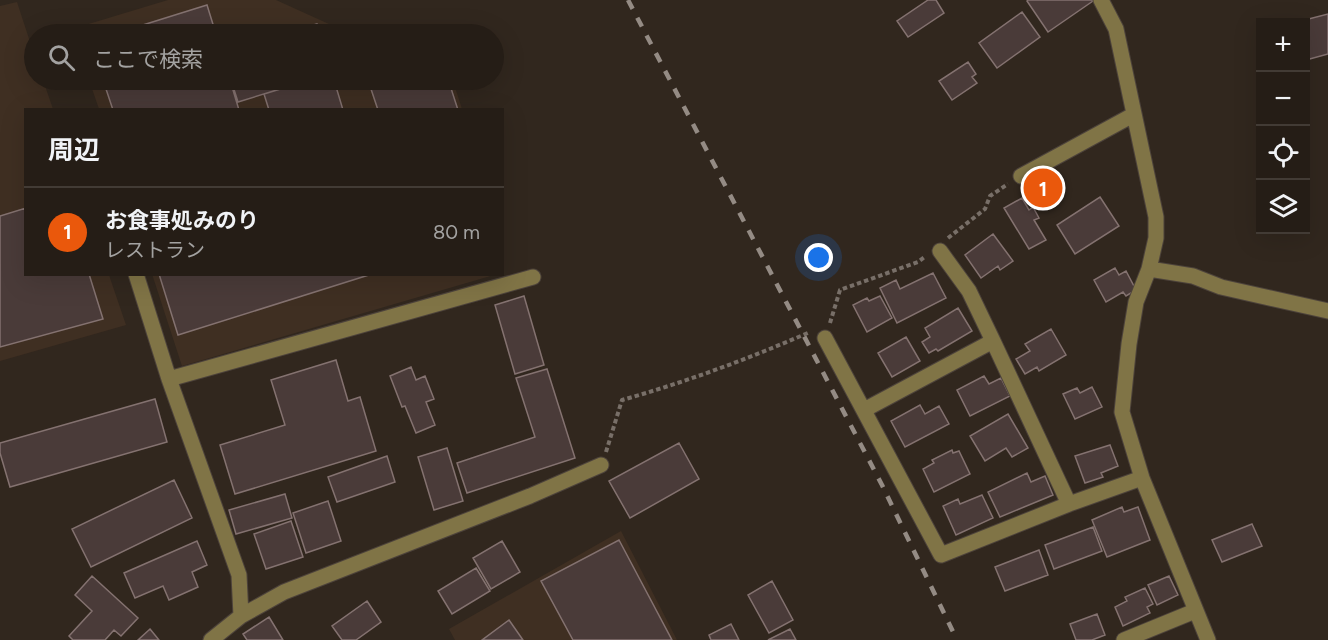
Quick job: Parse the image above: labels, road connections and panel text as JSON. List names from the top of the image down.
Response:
{
  "page": {
    "map_buttons": ["+", "−"],
    "search": "ここで検索",
    "heading": "周辺",
    "pins": "1",
    "list": [
      {
        "mark": "1",
        "name": "お食事処みのり",
        "note": "レストラン",
        "value": "80 m"
      }
    ]
  }
}
